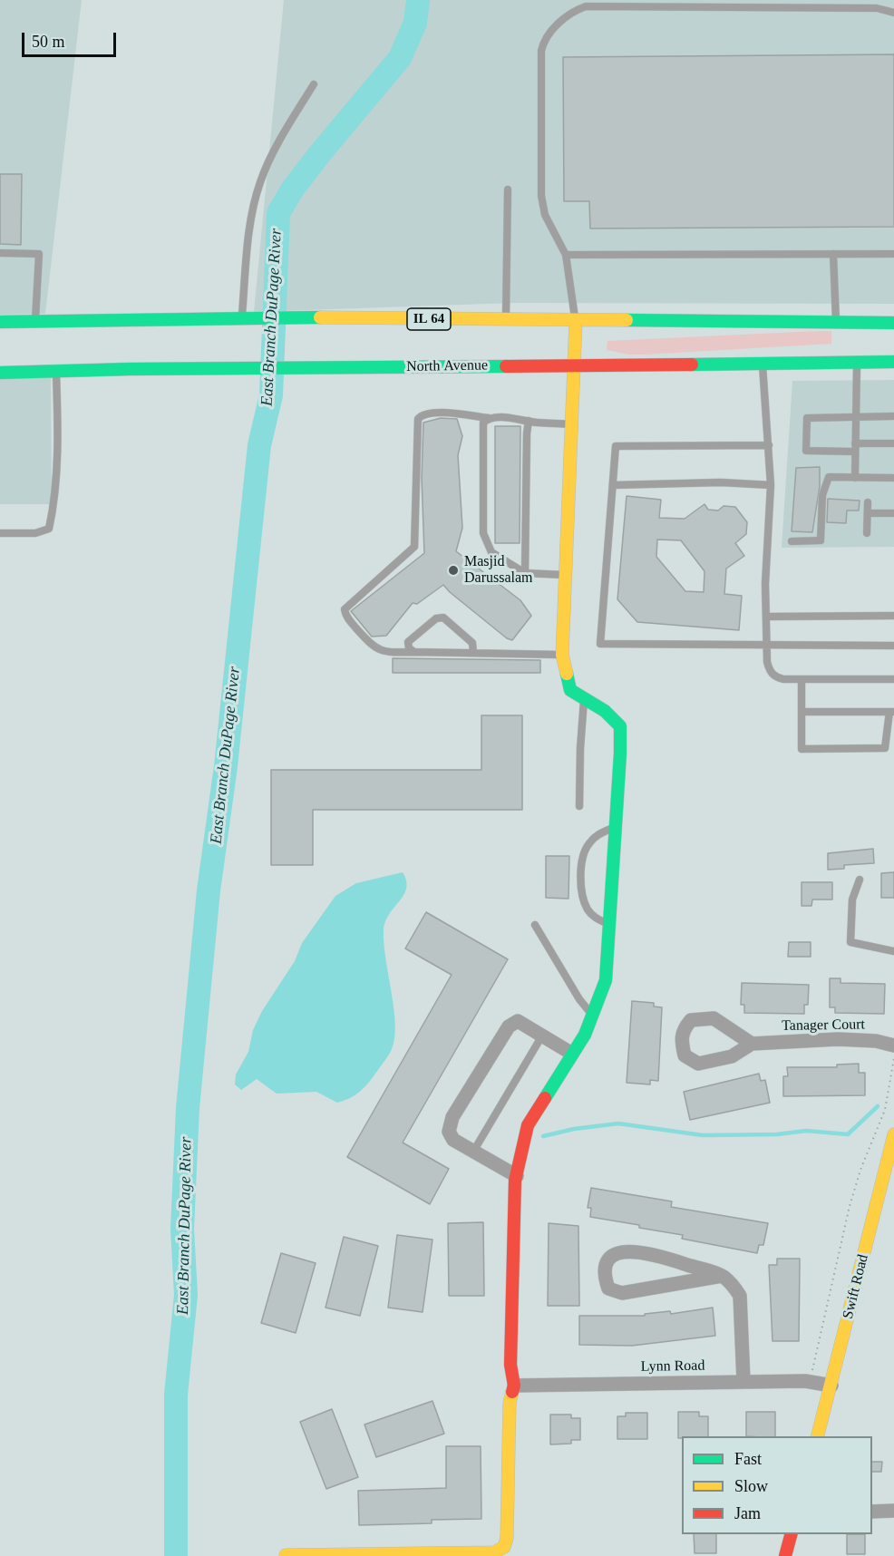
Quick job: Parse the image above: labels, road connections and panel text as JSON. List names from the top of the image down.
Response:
{
  "streets": {
    "street": [
      "IL 64",
      "North Avenue",
      "Tanager Court",
      "Swift Road",
      "Lynn Road"
    ]
  },
  "crossings": [
    ["Swift Road", "Lynn Road"]
  ],
  "water": ["East Branch DuPage River"],
  "places": ["Masjid Darussalam"],
  "legend": ["Fast", "Slow", "Jam"],
  "scale_bar": "50 m"
}
